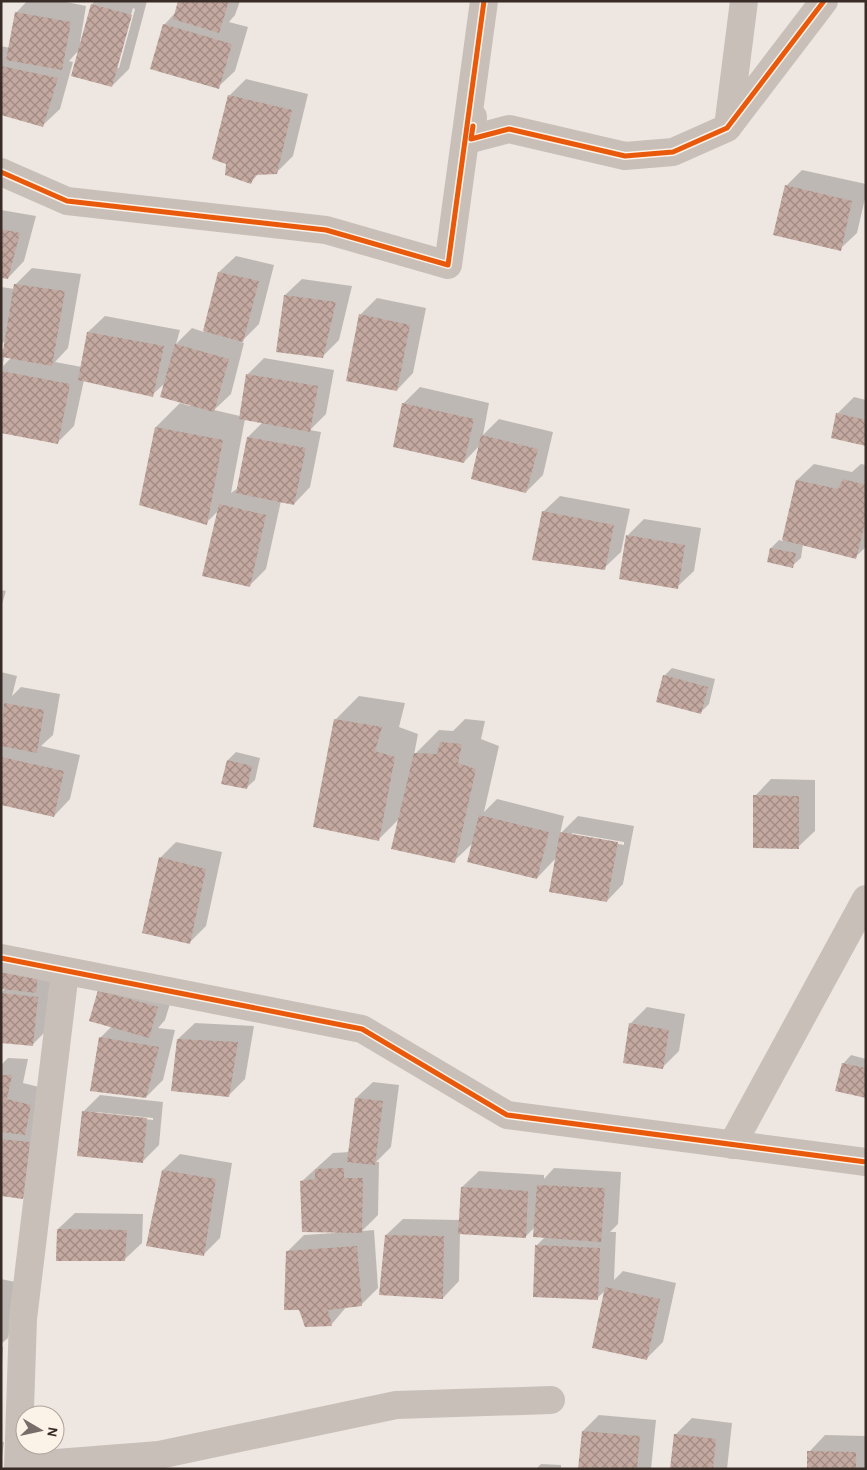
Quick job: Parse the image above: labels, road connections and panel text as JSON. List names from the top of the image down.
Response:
{
  "north": "right"
}
